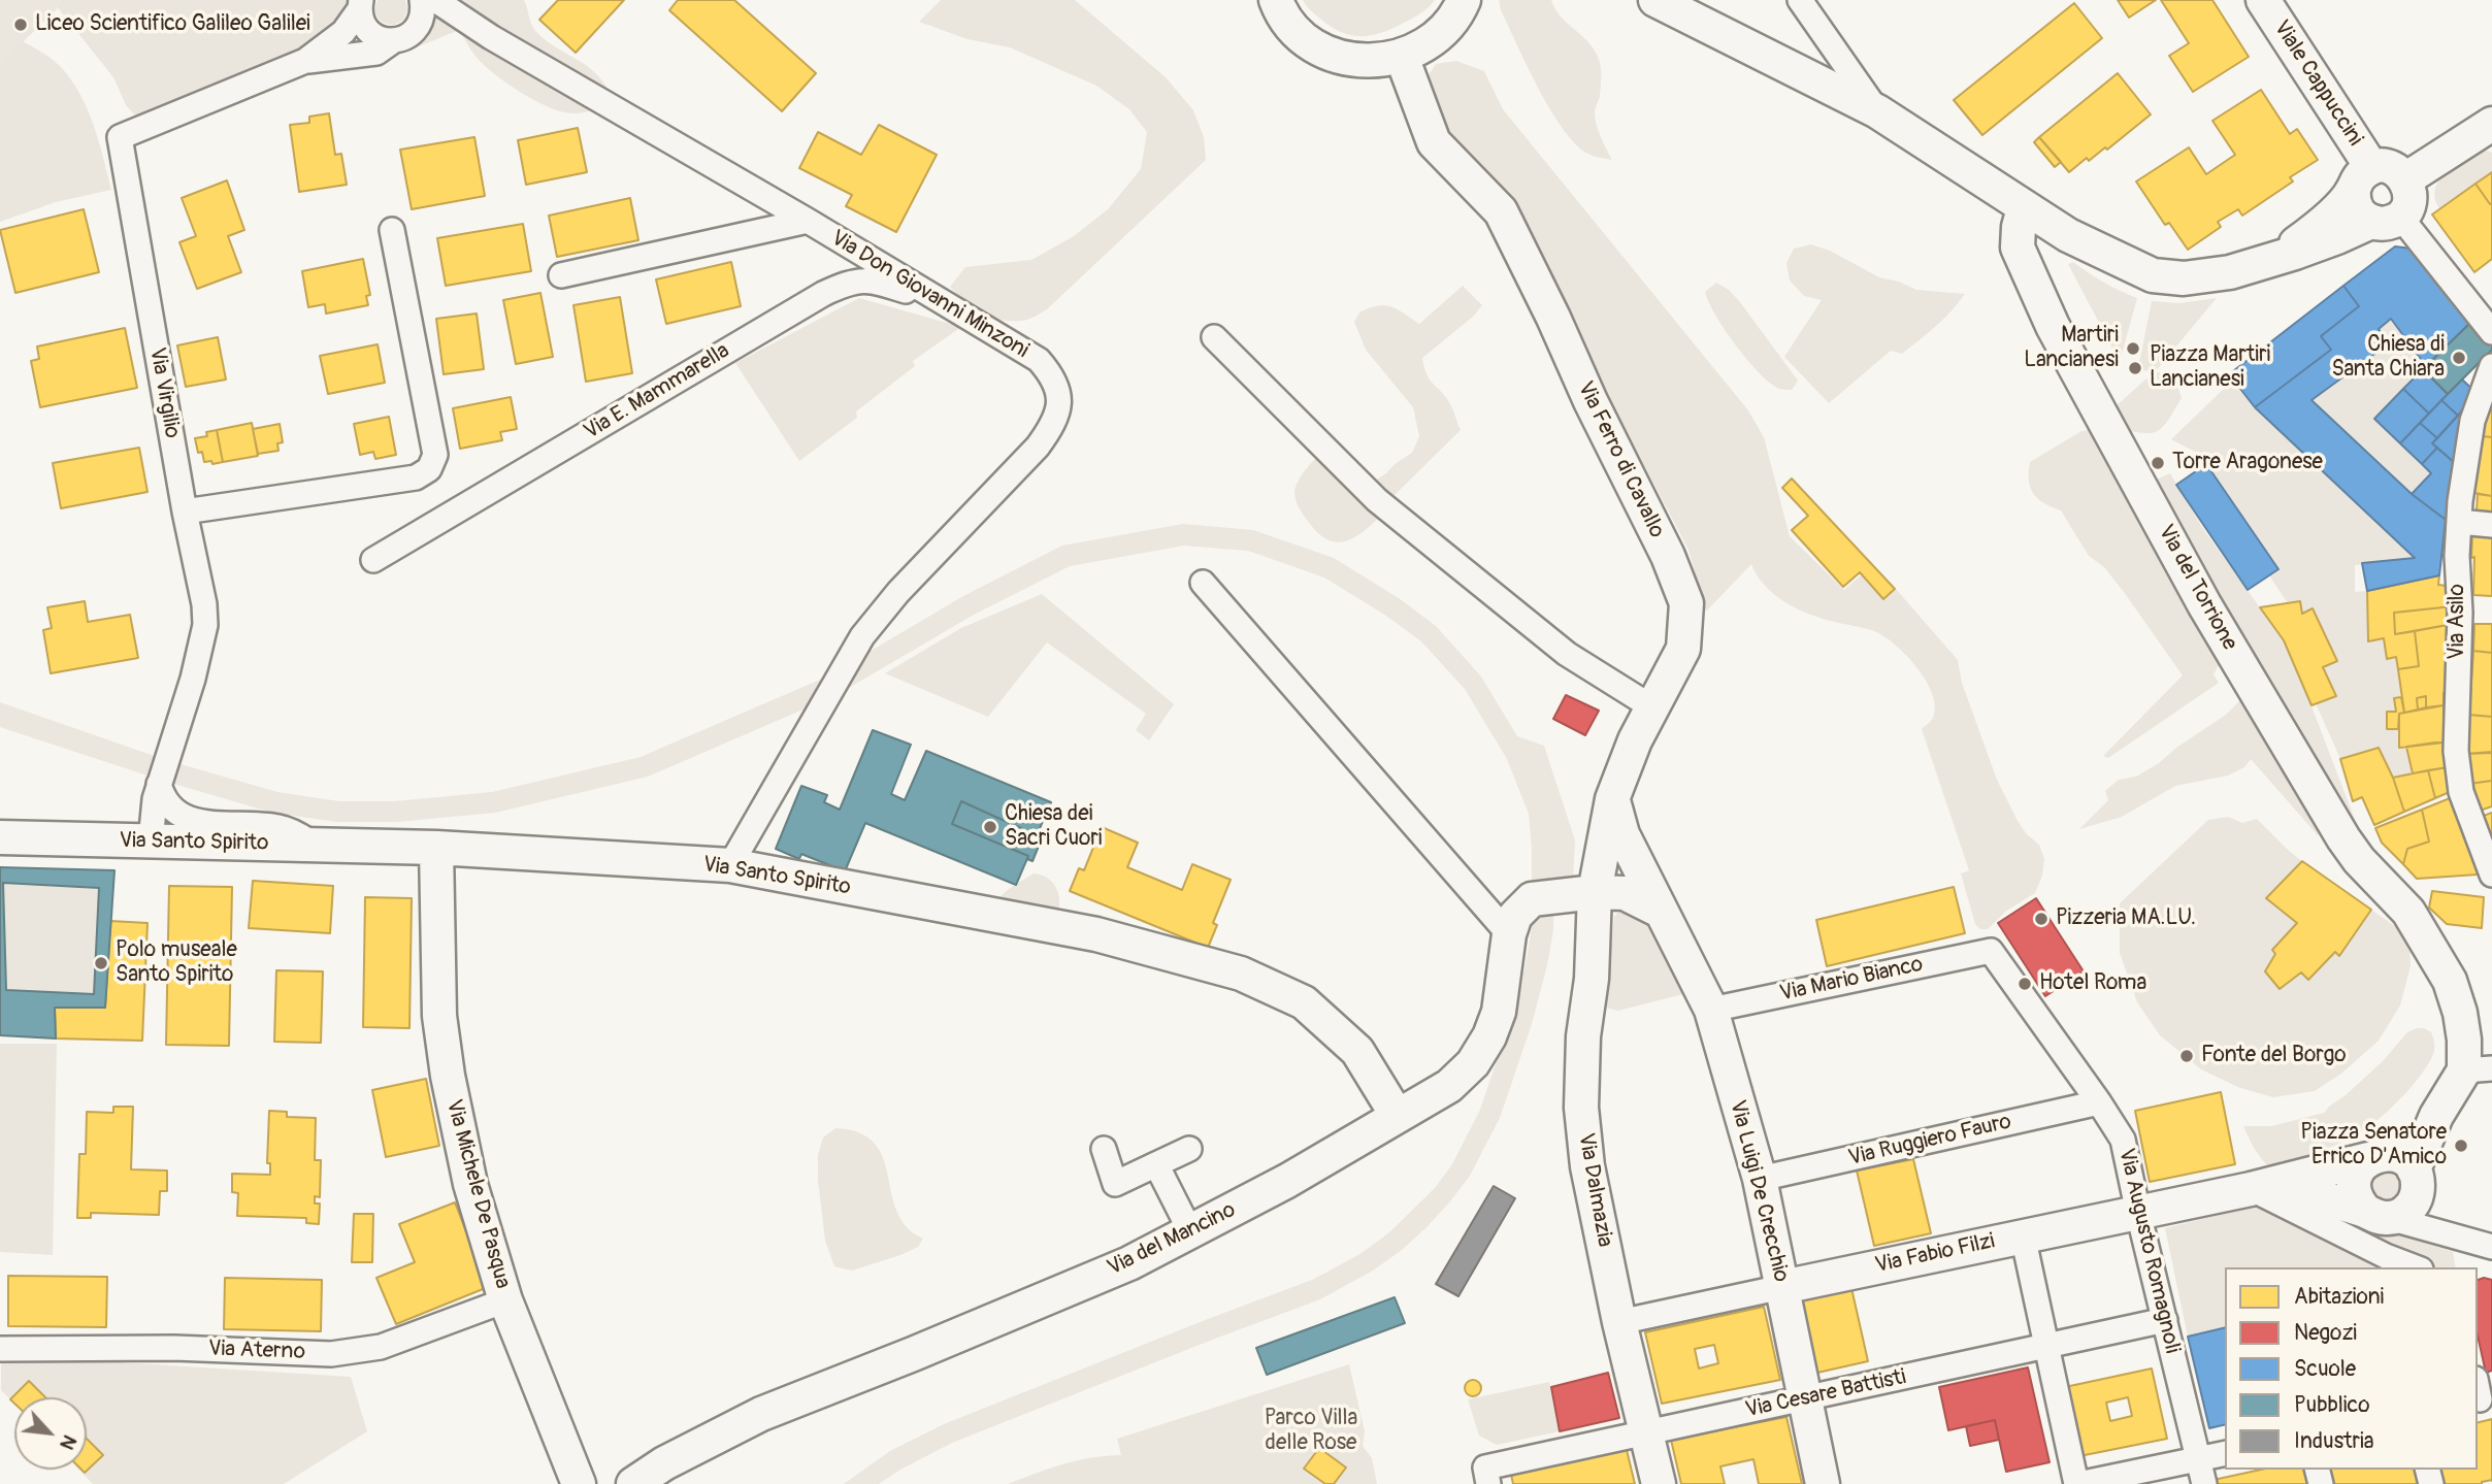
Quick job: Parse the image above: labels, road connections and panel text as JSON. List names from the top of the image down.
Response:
{
  "streets": {
    "street": [
      "Viale Cappuccini",
      "Via Don Giovanni Minzoni",
      "Via E. Mammarella",
      "Via Virgilio",
      "Via Ferro di Cavallo",
      "Via del Torrione",
      "Via Asilo",
      "Via Santo Spirito",
      "Via Mario Bianco",
      "Via Ruggiero Fauro",
      "Via Dalmazia",
      "Via Luigi De Crecchio",
      "Via Michele De Pasqua",
      "Via del Mancino",
      "Via Augusto Romagnoli",
      "Via Fabio Filzi",
      "Via Aterno",
      "Via Cesare Battisti"
    ]
  },
  "crossings": [
    ["Via Don Giovanni Minzoni", "Via E. Mammarella"],
    ["Via Don Giovanni Minzoni", "Via Santo Spirito"],
    ["Via Virgilio", "Via Santo Spirito"],
    ["Via Ferro di Cavallo", "Via Dalmazia"],
    ["Via Ferro di Cavallo", "Via Luigi De Crecchio"],
    ["Via Ferro di Cavallo", "Via del Mancino"],
    ["Via Santo Spirito", "Via Michele De Pasqua"],
    ["Via Santo Spirito", "Via del Mancino"],
    ["Via Mario Bianco", "Via Luigi De Crecchio"],
    ["Via Mario Bianco", "Via Augusto Romagnoli"],
    ["Via Ruggiero Fauro", "Via Luigi De Crecchio"],
    ["Via Ruggiero Fauro", "Via Augusto Romagnoli"],
    ["Via Dalmazia", "Via del Mancino"],
    ["Via Dalmazia", "Via Fabio Filzi"],
    ["Via Dalmazia", "Via Cesare Battisti"],
    ["Via Luigi De Crecchio", "Via Fabio Filzi"],
    ["Via Luigi De Crecchio", "Via Cesare Battisti"],
    ["Via Michele De Pasqua", "Via Aterno"],
    ["Via Augusto Romagnoli", "Via Fabio Filzi"],
    ["Via Augusto Romagnoli", "Via Cesare Battisti"]
  ],
  "parks": ["Parco Villa delle Rose"],
  "places": [
    "Liceo Scientifico Galileo Galilei",
    "Martiri Lancianesi",
    "Chiesa di Santa Chiara",
    "Piazza Martiri Lancianesi",
    "Torre Aragonese",
    "Chiesa dei Sacri Cuori",
    "Pizzeria MA.LU.",
    "Polo museale Santo Spirito",
    "Hotel Roma",
    "Fonte del Borgo",
    "Piazza Senatore Errico D'Amico"
  ],
  "legend": [
    "Abitazioni",
    "Negozi",
    "Scuole",
    "Pubblico",
    "Industria"
  ],
  "north": "bottom right"
}
